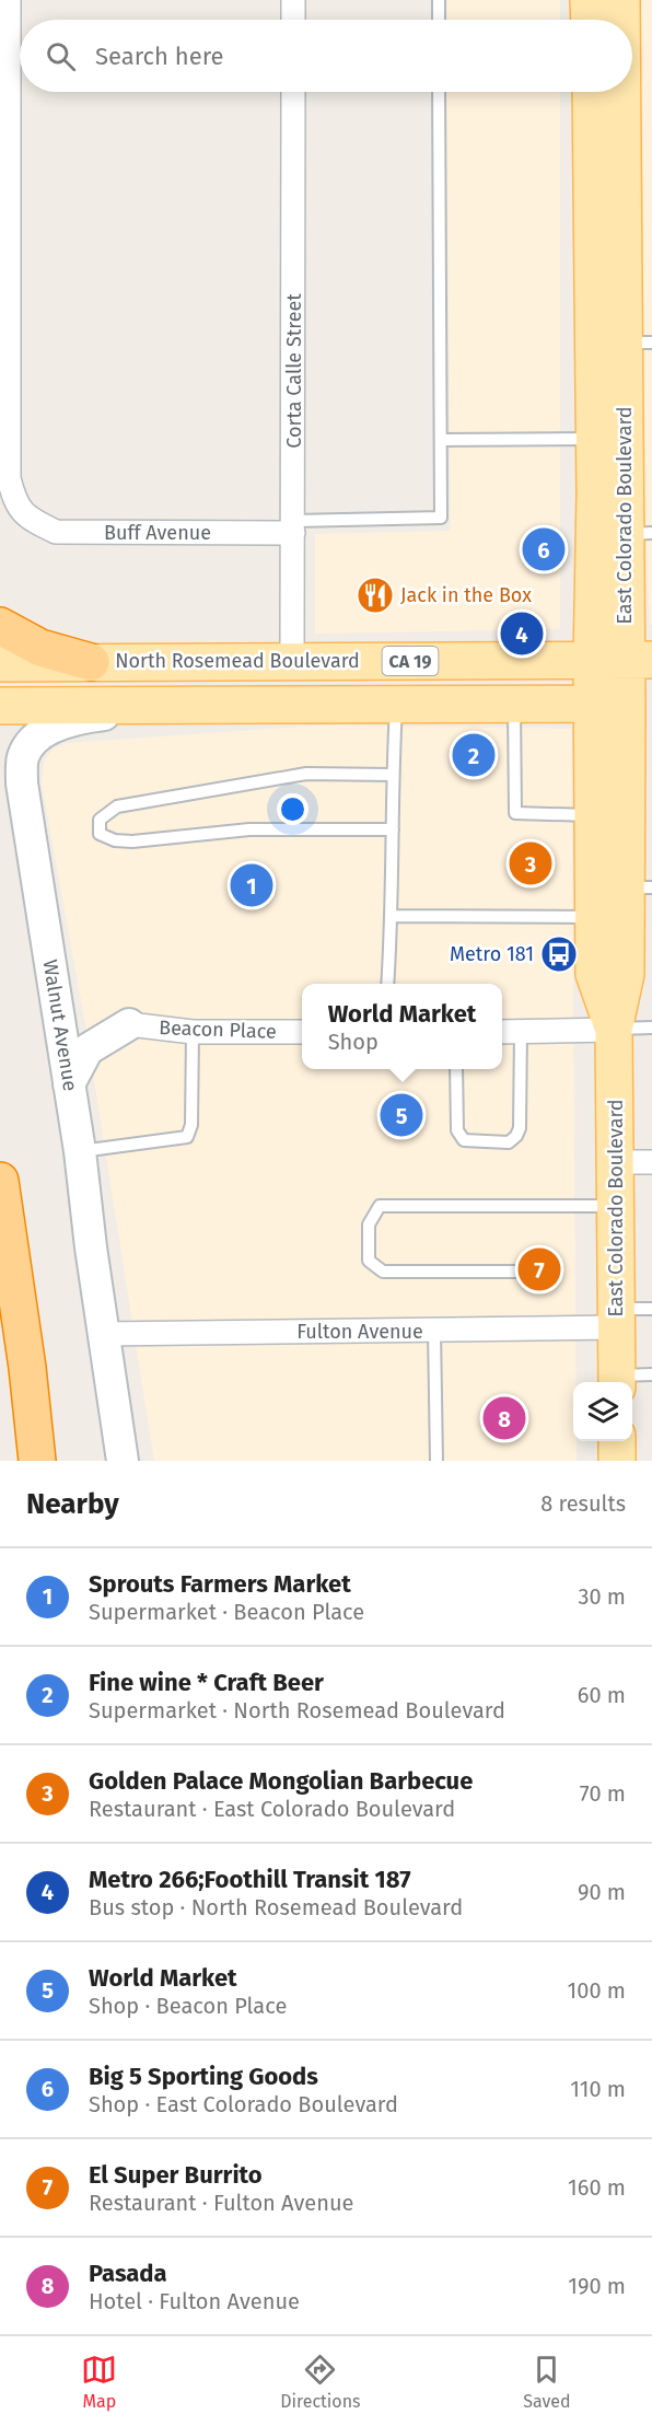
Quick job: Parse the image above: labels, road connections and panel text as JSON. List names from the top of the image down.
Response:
{
  "streets": {
    "main road": [
      "East Colorado Boulevard",
      "North Rosemead Boulevard",
      "CA 19",
      "Walnut Avenue"
    ],
    "street": [
      "Corta Calle Street",
      "Buff Avenue",
      "Beacon Place",
      "Fulton Avenue"
    ]
  },
  "crossings": [
    ["Corta Calle Street", "Buff Avenue"],
    ["Corta Calle Street", "North Rosemead Boulevard"],
    ["East Colorado Boulevard", "North Rosemead Boulevard"],
    ["East Colorado Boulevard", "CA 19"],
    ["East Colorado Boulevard", "Fulton Avenue"],
    ["CA 19", "Walnut Avenue"],
    ["Walnut Avenue", "Beacon Place"],
    ["Walnut Avenue", "Fulton Avenue"]
  ],
  "places": {
    "restaurant": ["Jack in the Box"],
    "bus stop": ["Metro 181"]
  },
  "page": {
    "search": "Search here",
    "pins": [
      "6",
      "4",
      "2",
      "3",
      "1",
      "5",
      "7",
      "8"
    ],
    "popup": ["World Market", "Shop"],
    "heading": ["Nearby", "8 results"],
    "list": [
      {
        "mark": "1",
        "name": "Sprouts Farmers Market",
        "note": "Supermarket · Beacon Place",
        "value": "30 m"
      },
      {
        "mark": "2",
        "name": "Fine wine * Craft Beer",
        "note": "Supermarket · North Rosemead Boulevard",
        "value": "60 m"
      },
      {
        "mark": "3",
        "name": "Golden Palace Mongolian Barbecue",
        "note": "Restaurant · East Colorado Boulevard",
        "value": "70 m"
      },
      {
        "mark": "4",
        "name": "Metro 266;Foothill Transit 187",
        "note": "Bus stop · North Rosemead Boulevard",
        "value": "90 m"
      },
      {
        "mark": "5",
        "name": "World Market",
        "note": "Shop · Beacon Place",
        "value": "100 m"
      },
      {
        "mark": "6",
        "name": "Big 5 Sporting Goods",
        "note": "Shop · East Colorado Boulevard",
        "value": "110 m"
      },
      {
        "mark": "7",
        "name": "El Super Burrito",
        "note": "Restaurant · Fulton Avenue",
        "value": "160 m"
      },
      {
        "mark": "8",
        "name": "Pasada",
        "note": "Hotel · Fulton Avenue",
        "value": "190 m"
      }
    ],
    "nav": ["Map", "Directions", "Saved"]
  }
}
